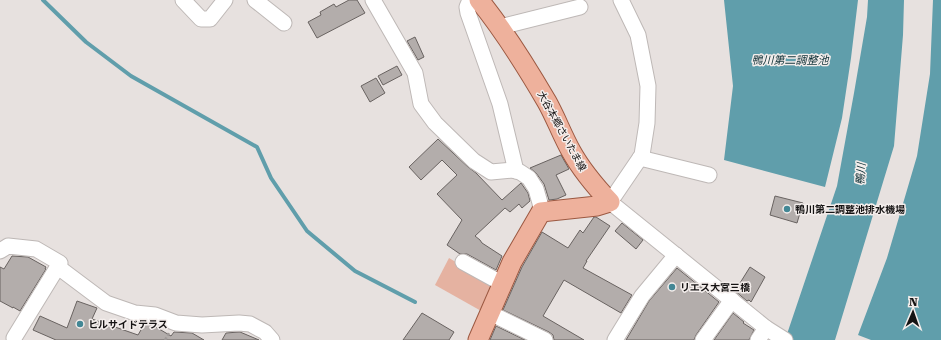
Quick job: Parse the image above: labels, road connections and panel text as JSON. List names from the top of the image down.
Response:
{
  "streets": {
    "main road": ["大谷本郷さいたま線"]
  },
  "water": ["鴨川第二調整池", "鴨川"],
  "places": ["鴨川第二調整池排水機場", "リエス大宮三橋", "ヒルサイドテラス"],
  "north": "top"
}
